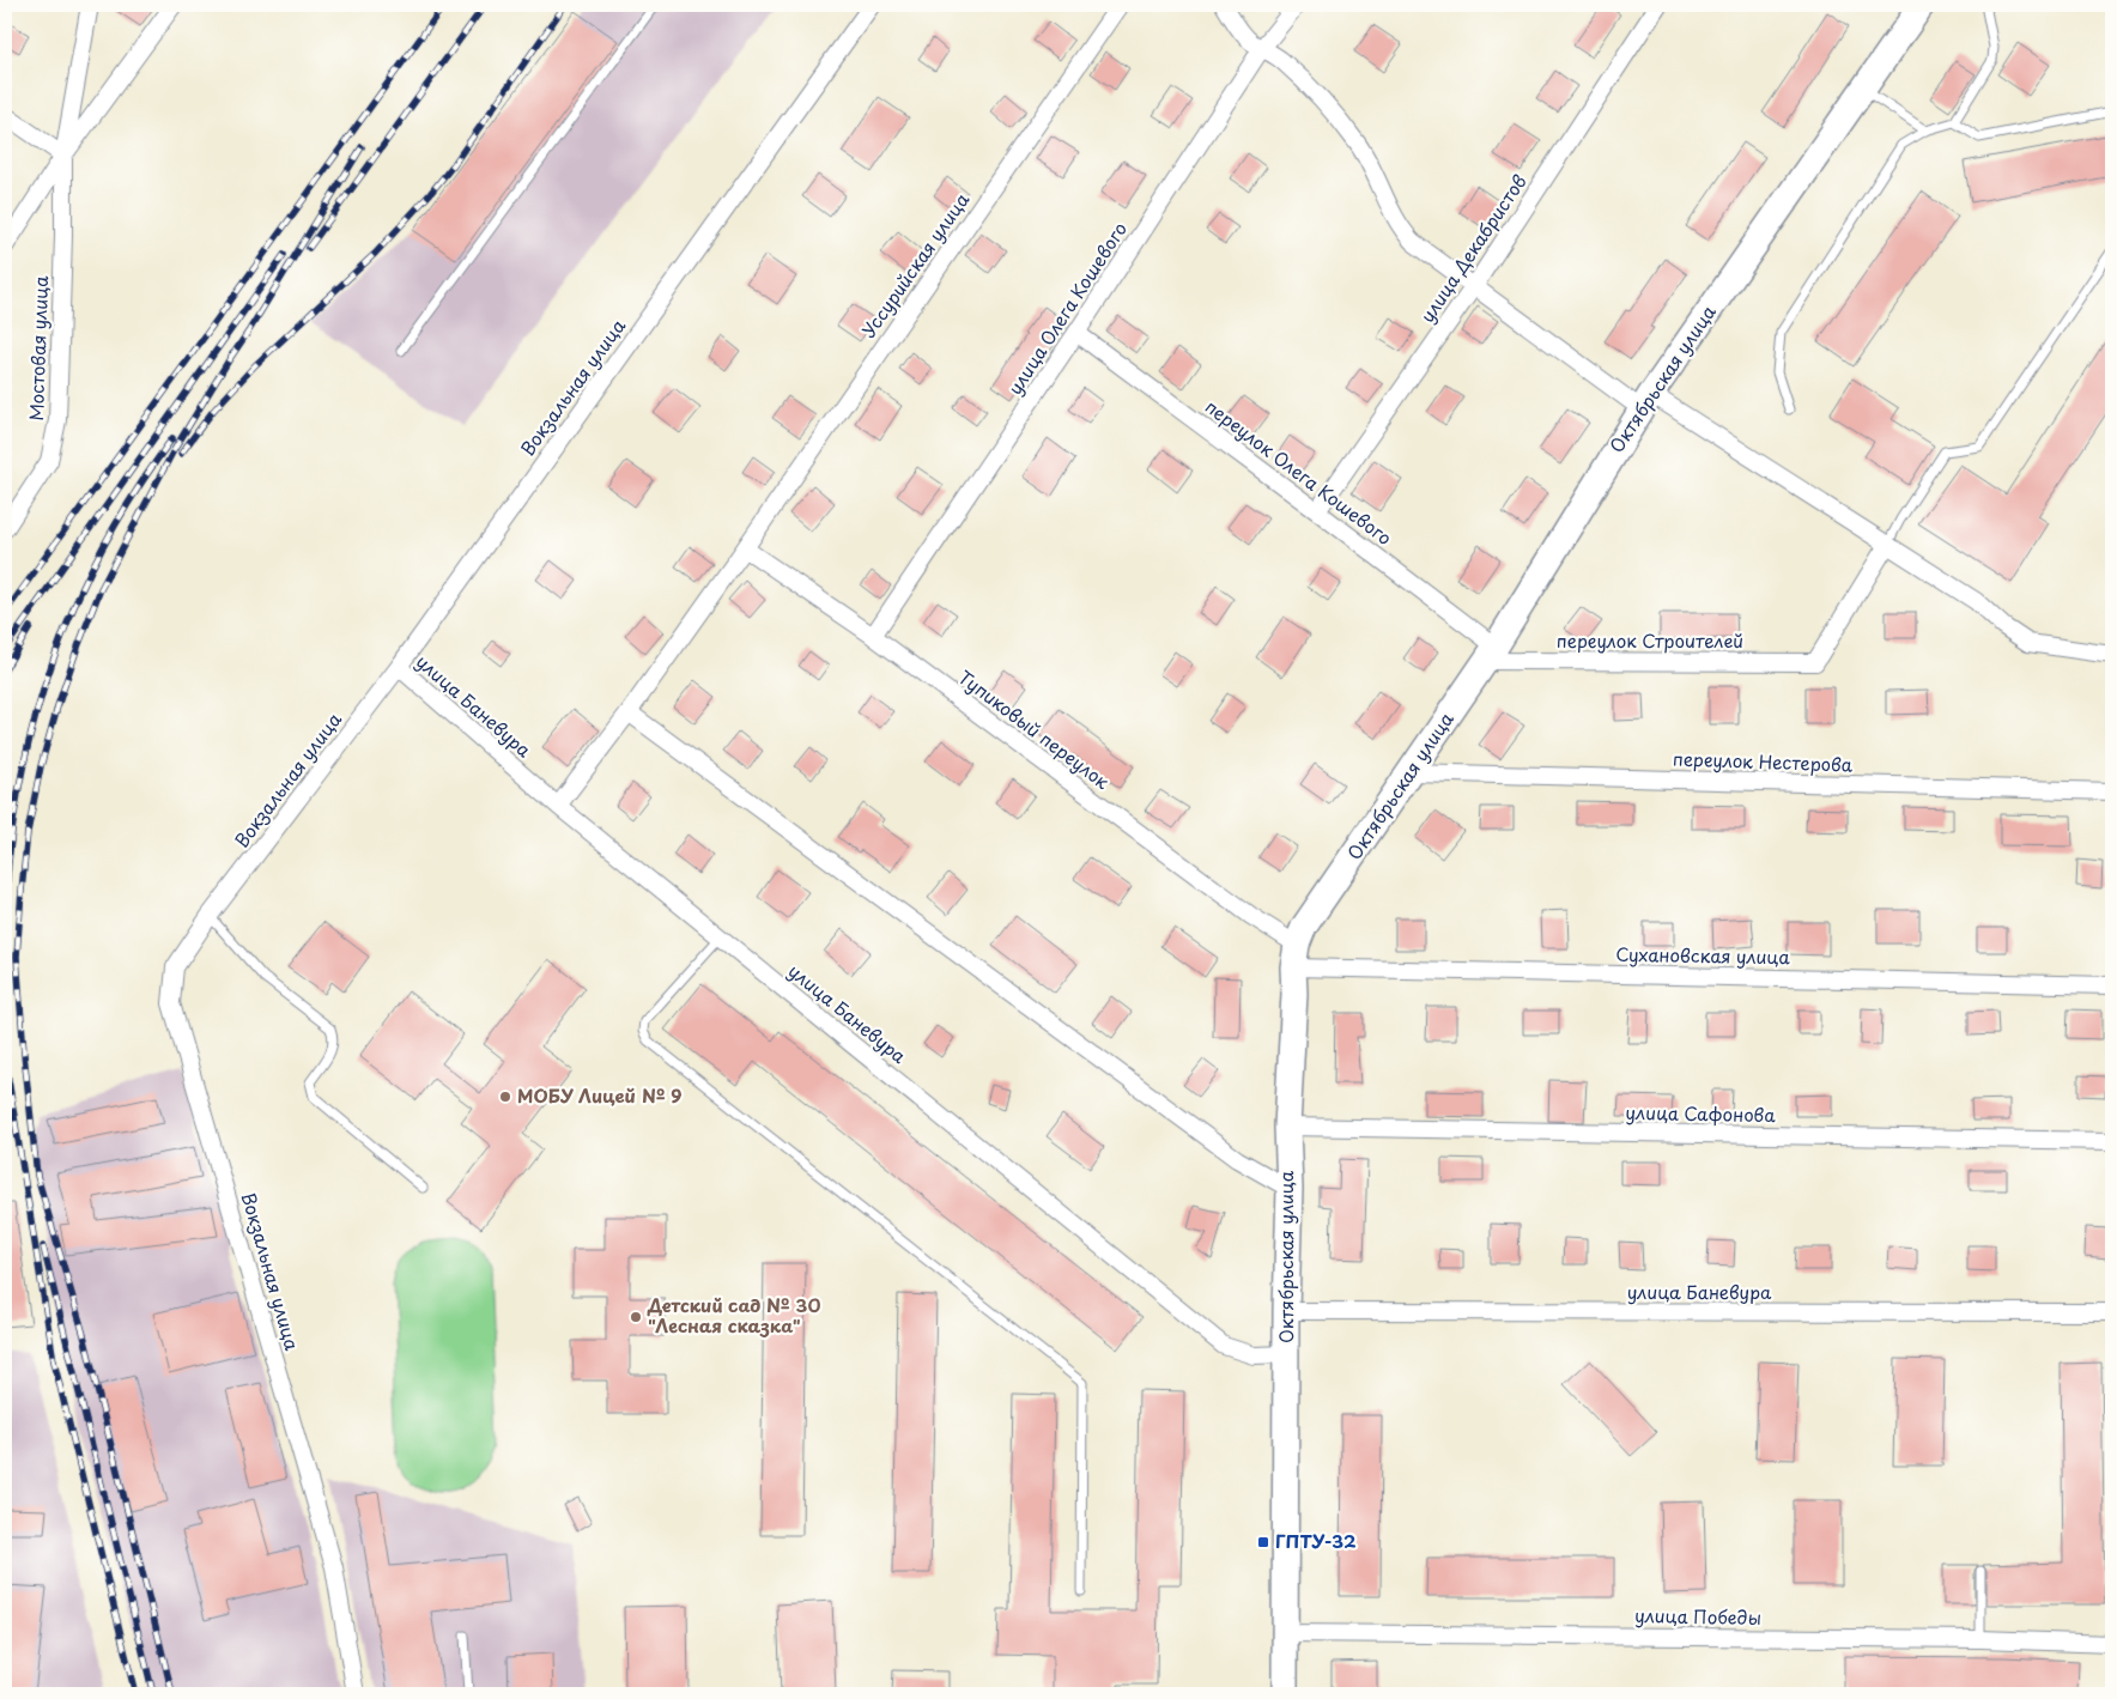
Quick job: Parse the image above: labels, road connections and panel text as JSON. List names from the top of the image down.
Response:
{
  "streets": {
    "main road": ["Октябрьская улица"],
    "street": [
      "улица Декабристов",
      "Уссурийская улица",
      "улица Олега Кошевого",
      "Мостовая улица",
      "Вокзальная улица",
      "переулок Олега Кошевого",
      "переулок Строителей",
      "улица Баневура",
      "Тупиковый переулок",
      "переулок Нестерова",
      "Сухановская улица",
      "улица Сафонова",
      "улица Победы"
    ]
  },
  "crossings": [
    ["улица Декабристов", "переулок Олега Кошевого"],
    ["Уссурийская улица", "улица Баневура"],
    ["Уссурийская улица", "Тупиковый переулок"],
    ["улица Олега Кошевого", "переулок Олега Кошевого"],
    ["улица Олега Кошевого", "Тупиковый переулок"],
    ["Октябрьская улица", "переулок Олега Кошевого"],
    ["Октябрьская улица", "переулок Строителей"],
    ["Октябрьская улица", "улица Баневура"],
    ["Октябрьская улица", "Тупиковый переулок"],
    ["Октябрьская улица", "переулок Нестерова"],
    ["Октябрьская улица", "Сухановская улица"],
    ["Октябрьская улица", "улица Сафонова"],
    ["Октябрьская улица", "улица Победы"],
    ["Вокзальная улица", "улица Баневура"],
    ["переулок Олега Кошевого", "переулок Строителей"],
    ["Тупиковый переулок", "Сухановская улица"]
  ],
  "places": {
    "other": ["МОБУ Лицей № 9", "Детский сад № 30 \"Лесная сказка\""],
    "transit": ["ГПТУ-32"]
  }
}
